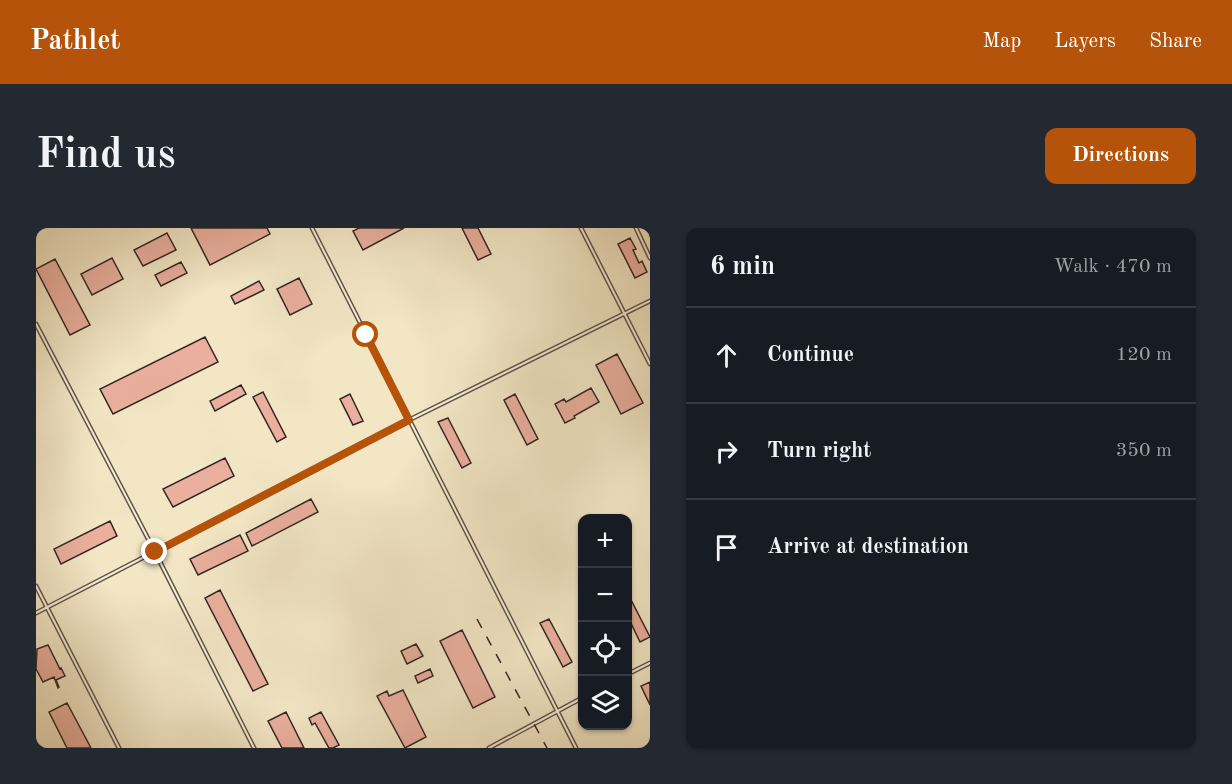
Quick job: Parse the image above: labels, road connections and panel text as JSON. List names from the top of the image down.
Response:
{
  "page": {
    "header": "Pathlet",
    "nav": ["Map", "Layers", "Share"],
    "buttons": "Directions",
    "title": "Find us",
    "heading": ["6 min", "Walk · 470 m"],
    "list": [
      ["Continue", "120 m"],
      ["Turn right", "350 m"],
      "Arrive at destination"
    ],
    "map_buttons": ["+", "−"]
  }
}
